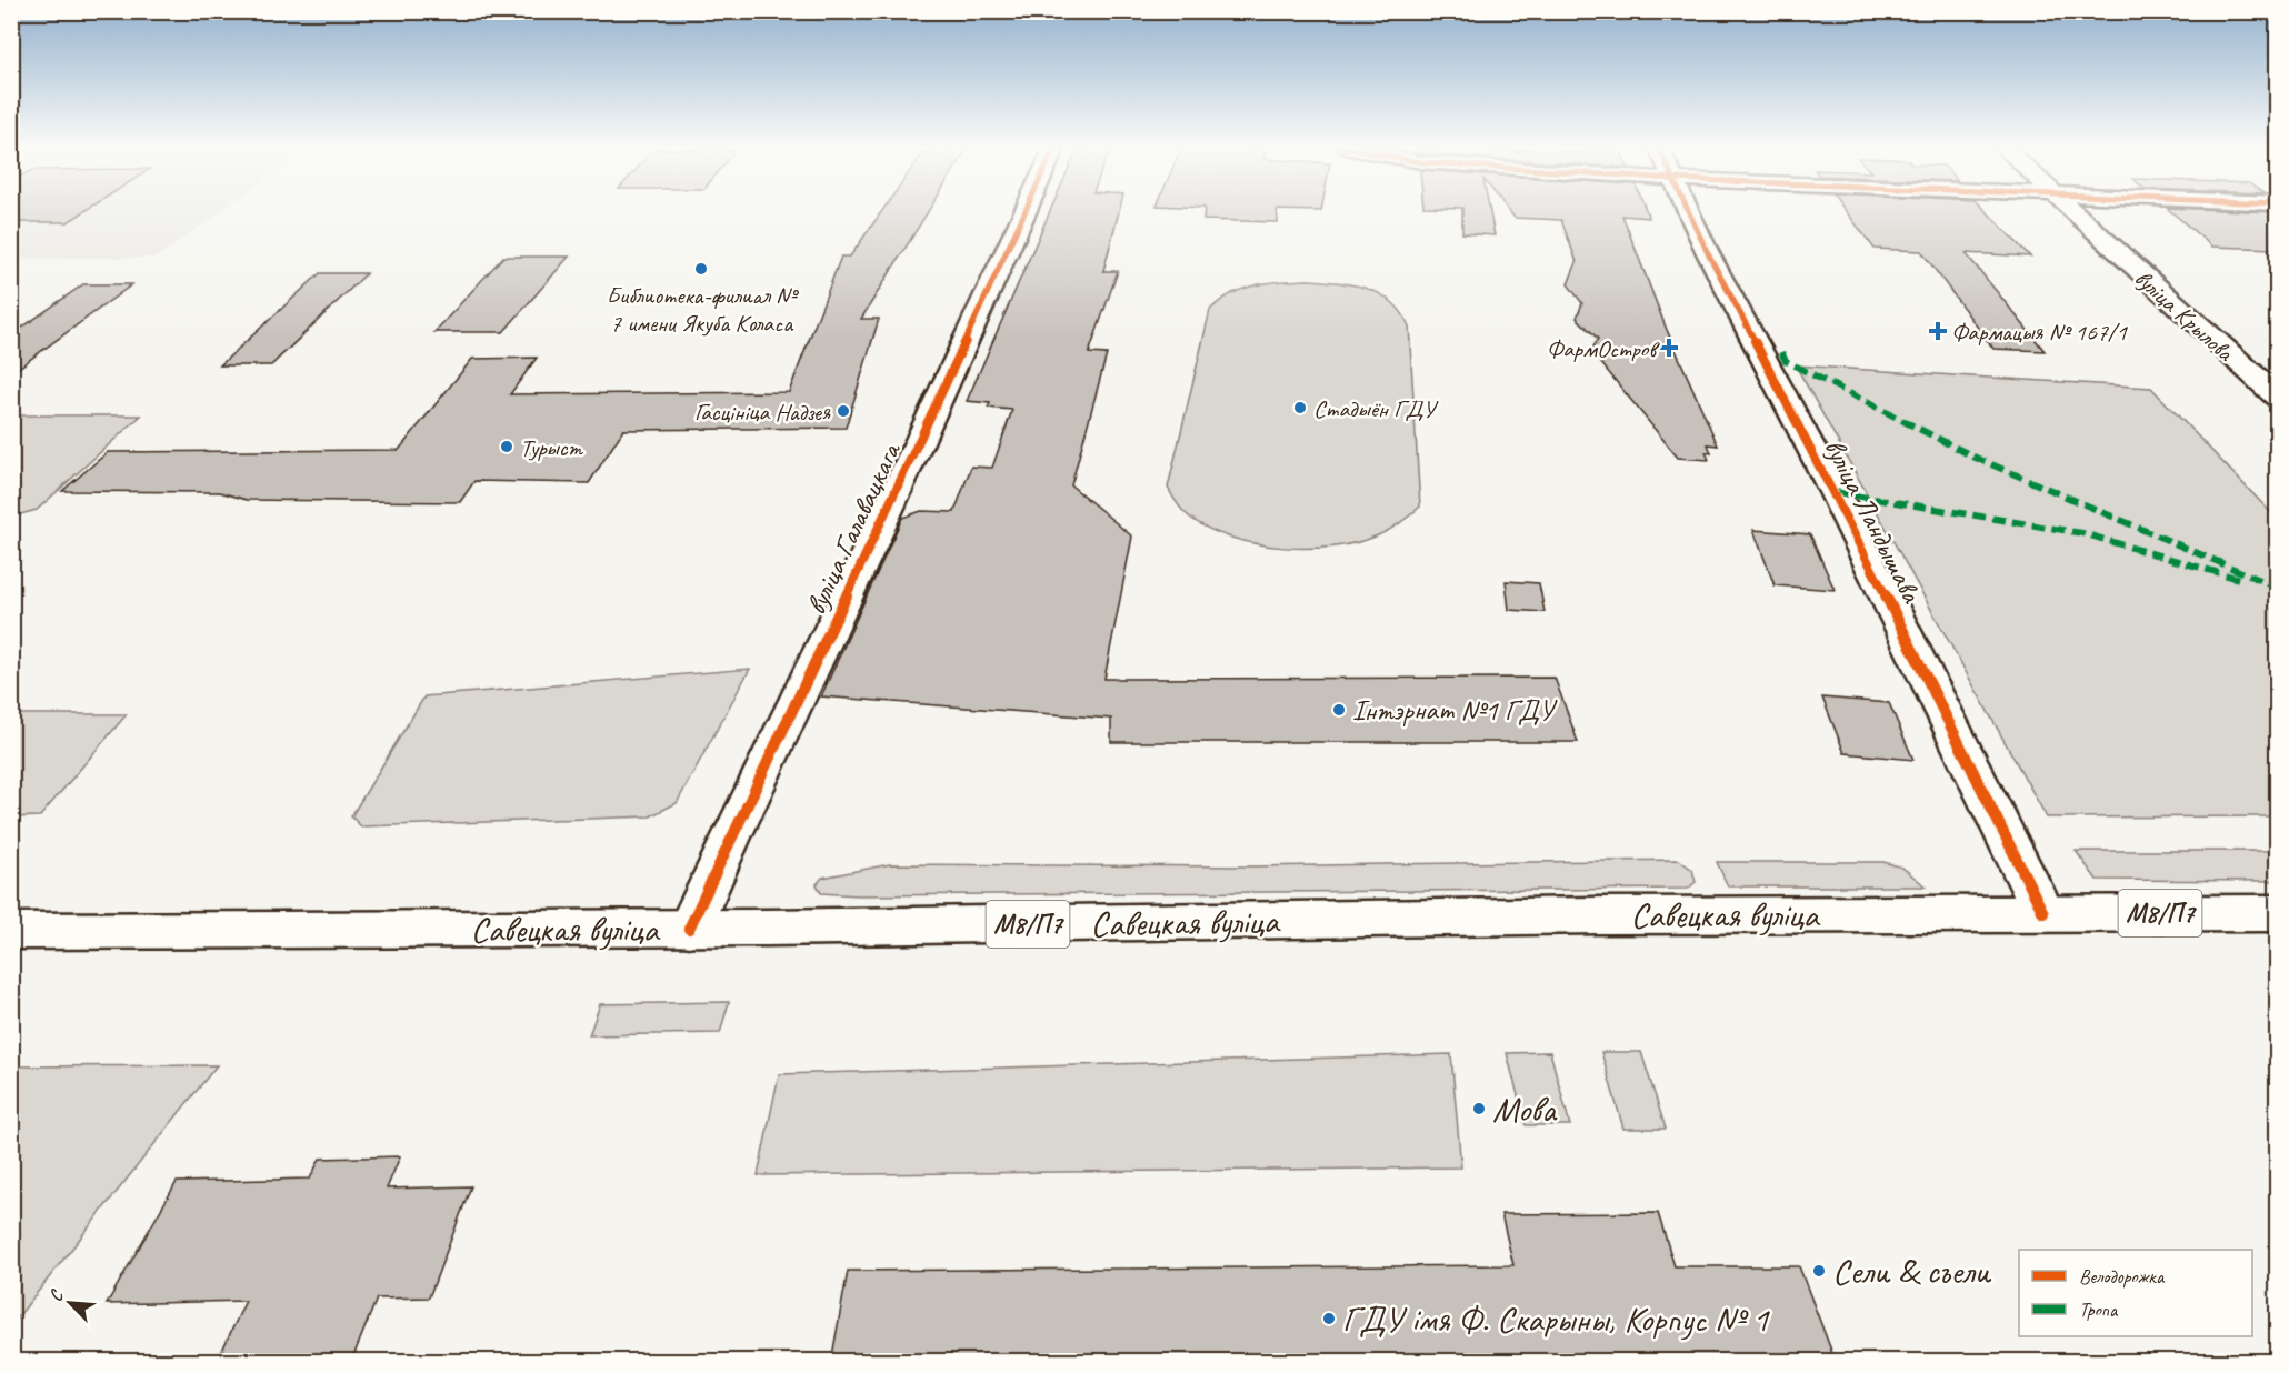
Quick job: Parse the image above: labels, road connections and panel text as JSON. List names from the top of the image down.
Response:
{
  "streets": {
    "street": [
      "вуліца Крылова",
      "вуліца Ландышава",
      "вуліца Галавацкага",
      "М8/П7",
      "Савецкая вуліца"
    ]
  },
  "crossings": [
    ["вуліца Ландышава", "Савецкая вуліца"],
    ["вуліца Галавацкага", "Савецкая вуліца"]
  ],
  "places": {
    "other": [
      "Библиотека-филиал № 7 имени Якуба Коласа",
      "Стадыён ГДУ",
      "Гасцініца Надзея",
      "Турыст",
      "Інтэрнат №1 ГДУ",
      "Мова",
      "Сели & съели",
      "ГДУ імя Ф. Скарыны, Корпус № 1"
    ],
    "health": ["Фармацыя № 167/1", "ФармОстров"]
  },
  "legend": ["Велодорожка", "Тропа"],
  "north": "top left"
}
